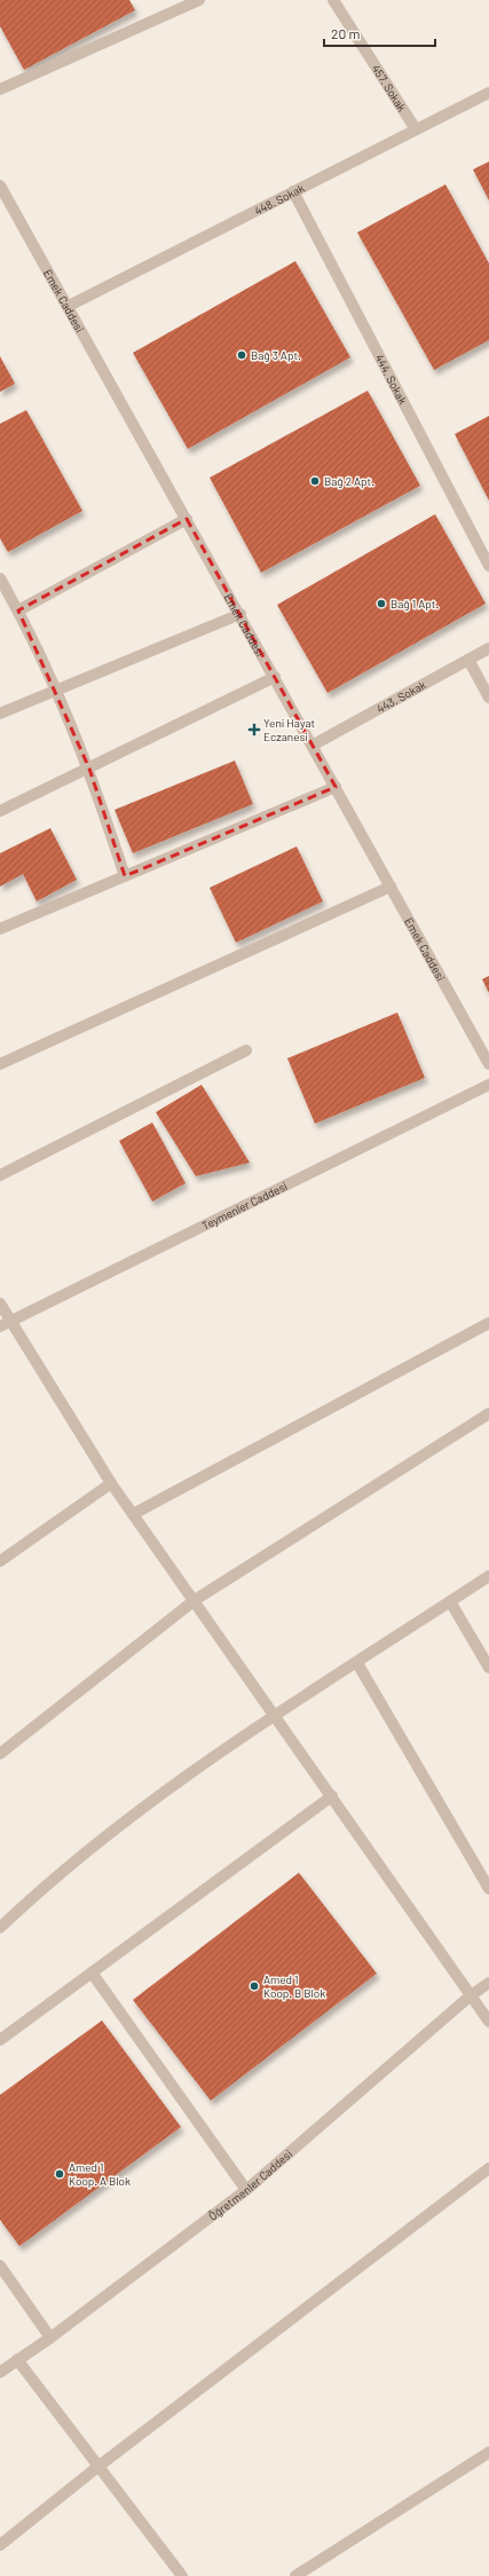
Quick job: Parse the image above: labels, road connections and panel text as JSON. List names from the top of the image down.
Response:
{
  "streets": {
    "street": [
      "457. Sokak",
      "448. Sokak",
      "Emek Caddesi",
      "444. Sokak",
      "443. Sokak",
      "Teymenler Caddesi",
      "Öğretmenler Caddesi"
    ]
  },
  "crossings": [
    ["457. Sokak", "448. Sokak"],
    ["448. Sokak", "Emek Caddesi"],
    ["448. Sokak", "444. Sokak"],
    ["Emek Caddesi", "443. Sokak"]
  ],
  "places": {
    "other": [
      "Bağ 3 Apt.",
      "Bağ 2 Apt.",
      "Bağ 1 Apt.",
      "Amed 1 Koop. B Blok",
      "Amed 1 Koop. A Blok"
    ],
    "health": ["Yeni Hayat Eczanesi"]
  },
  "scale_bar": "20 m"
}
